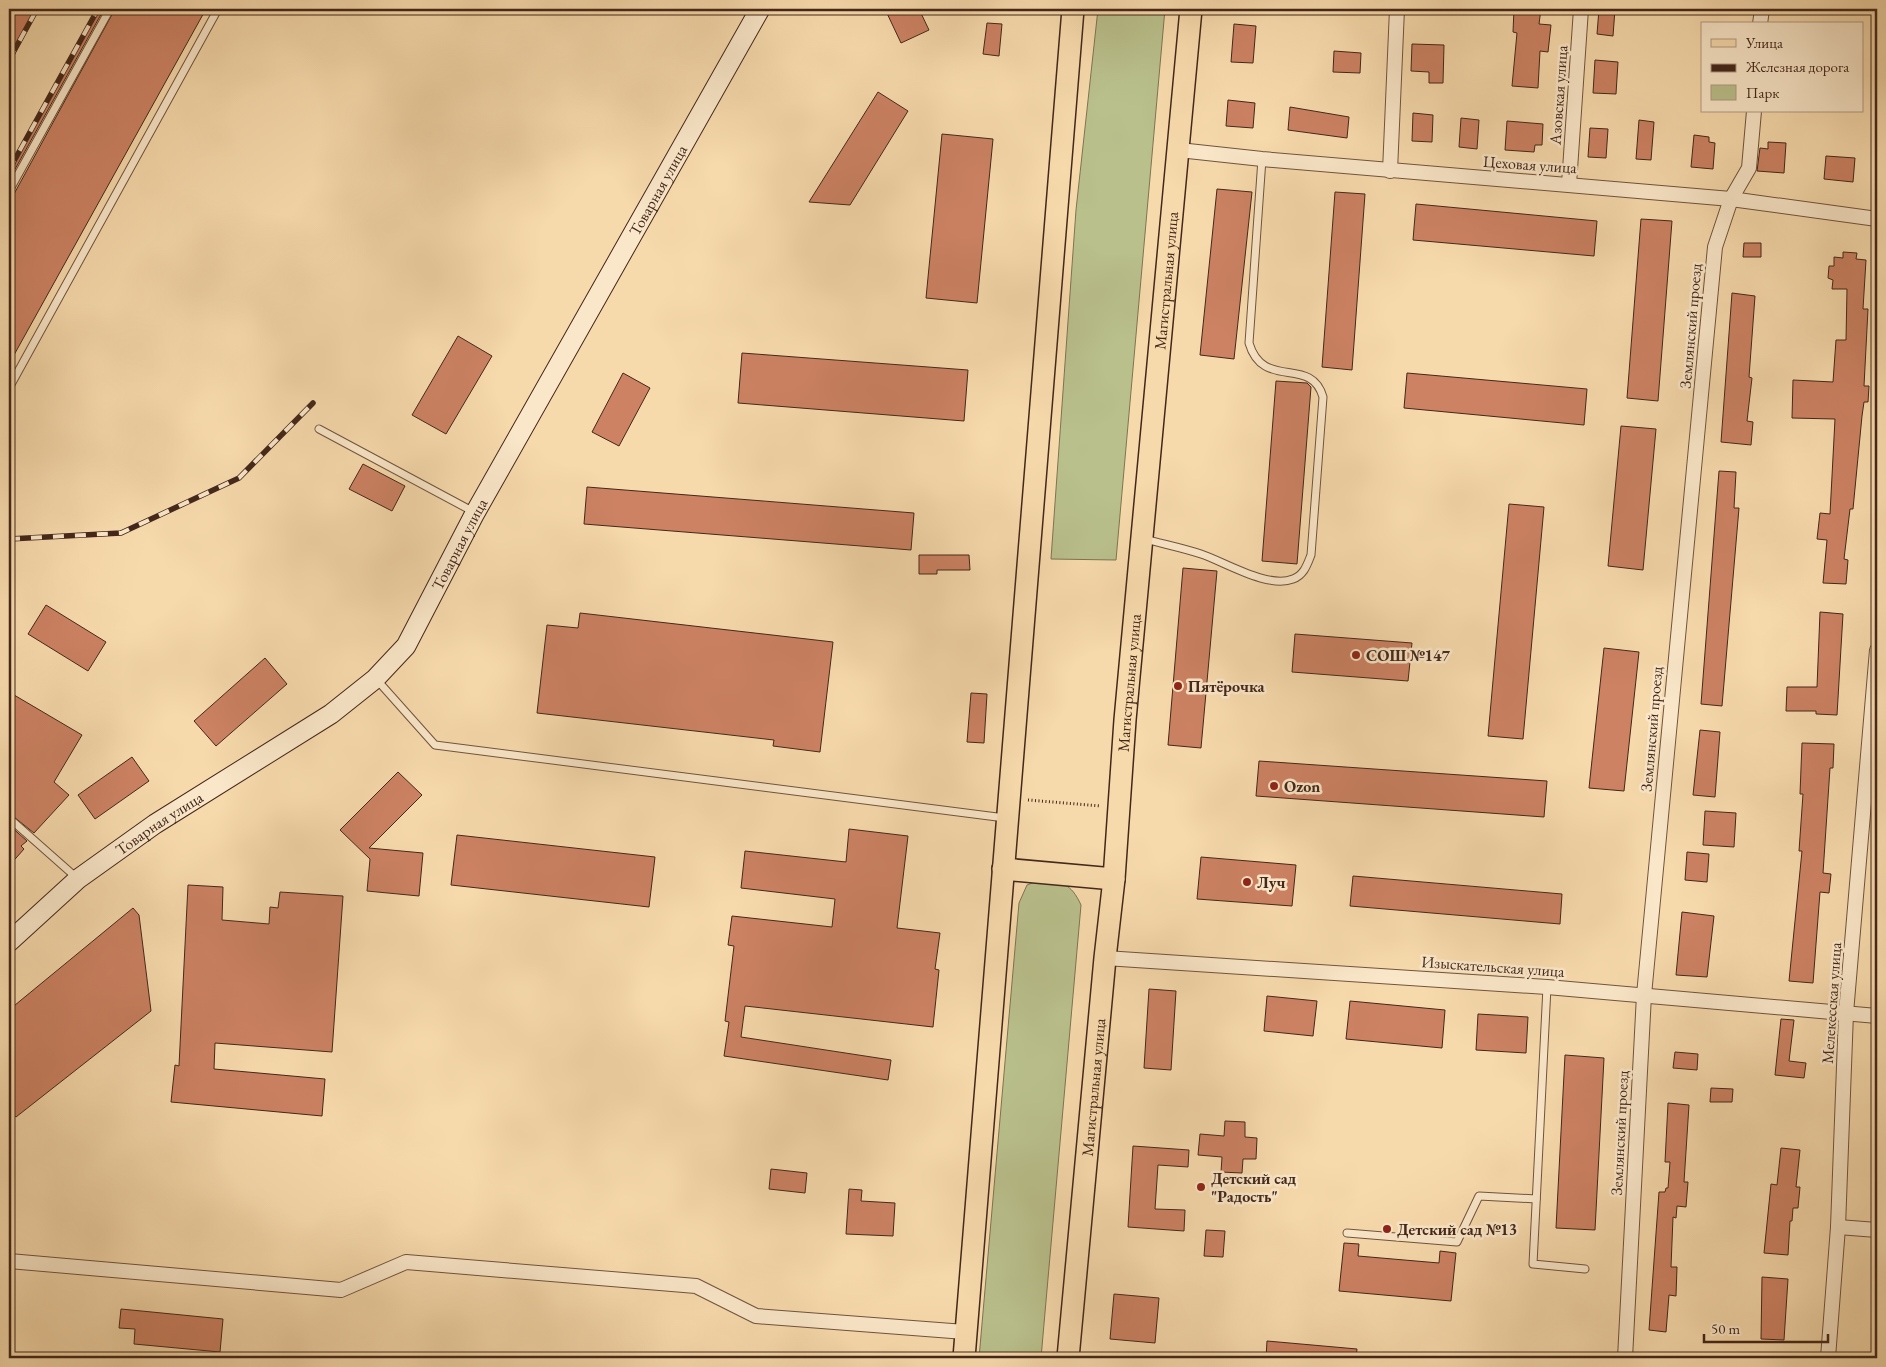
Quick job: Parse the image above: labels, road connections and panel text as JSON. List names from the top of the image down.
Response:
{
  "streets": {
    "main road": ["Магистральная улица"],
    "street": [
      "Азовская улица",
      "Цеховая улица",
      "Товарная улица",
      "Землянский проезд",
      "Изыскательская улица",
      "Мелекесская улица"
    ]
  },
  "crossings": [
    ["Азовская улица", "Цеховая улица"],
    ["Цеховая улица", "Магистральная улица"],
    ["Цеховая улица", "Землянский проезд"],
    ["Магистральная улица", "Изыскательская улица"],
    ["Землянский проезд", "Изыскательская улица"],
    ["Изыскательская улица", "Мелекесская улица"]
  ],
  "places": [
    "СОШ №147",
    "Пятёрочка",
    "Ozon",
    "Луч",
    "Детский сад \"Радость\"",
    "Детский сад №13"
  ],
  "legend": ["Улица", "Железная дорога", "Парк"],
  "scale_bar": "50 m"
}
